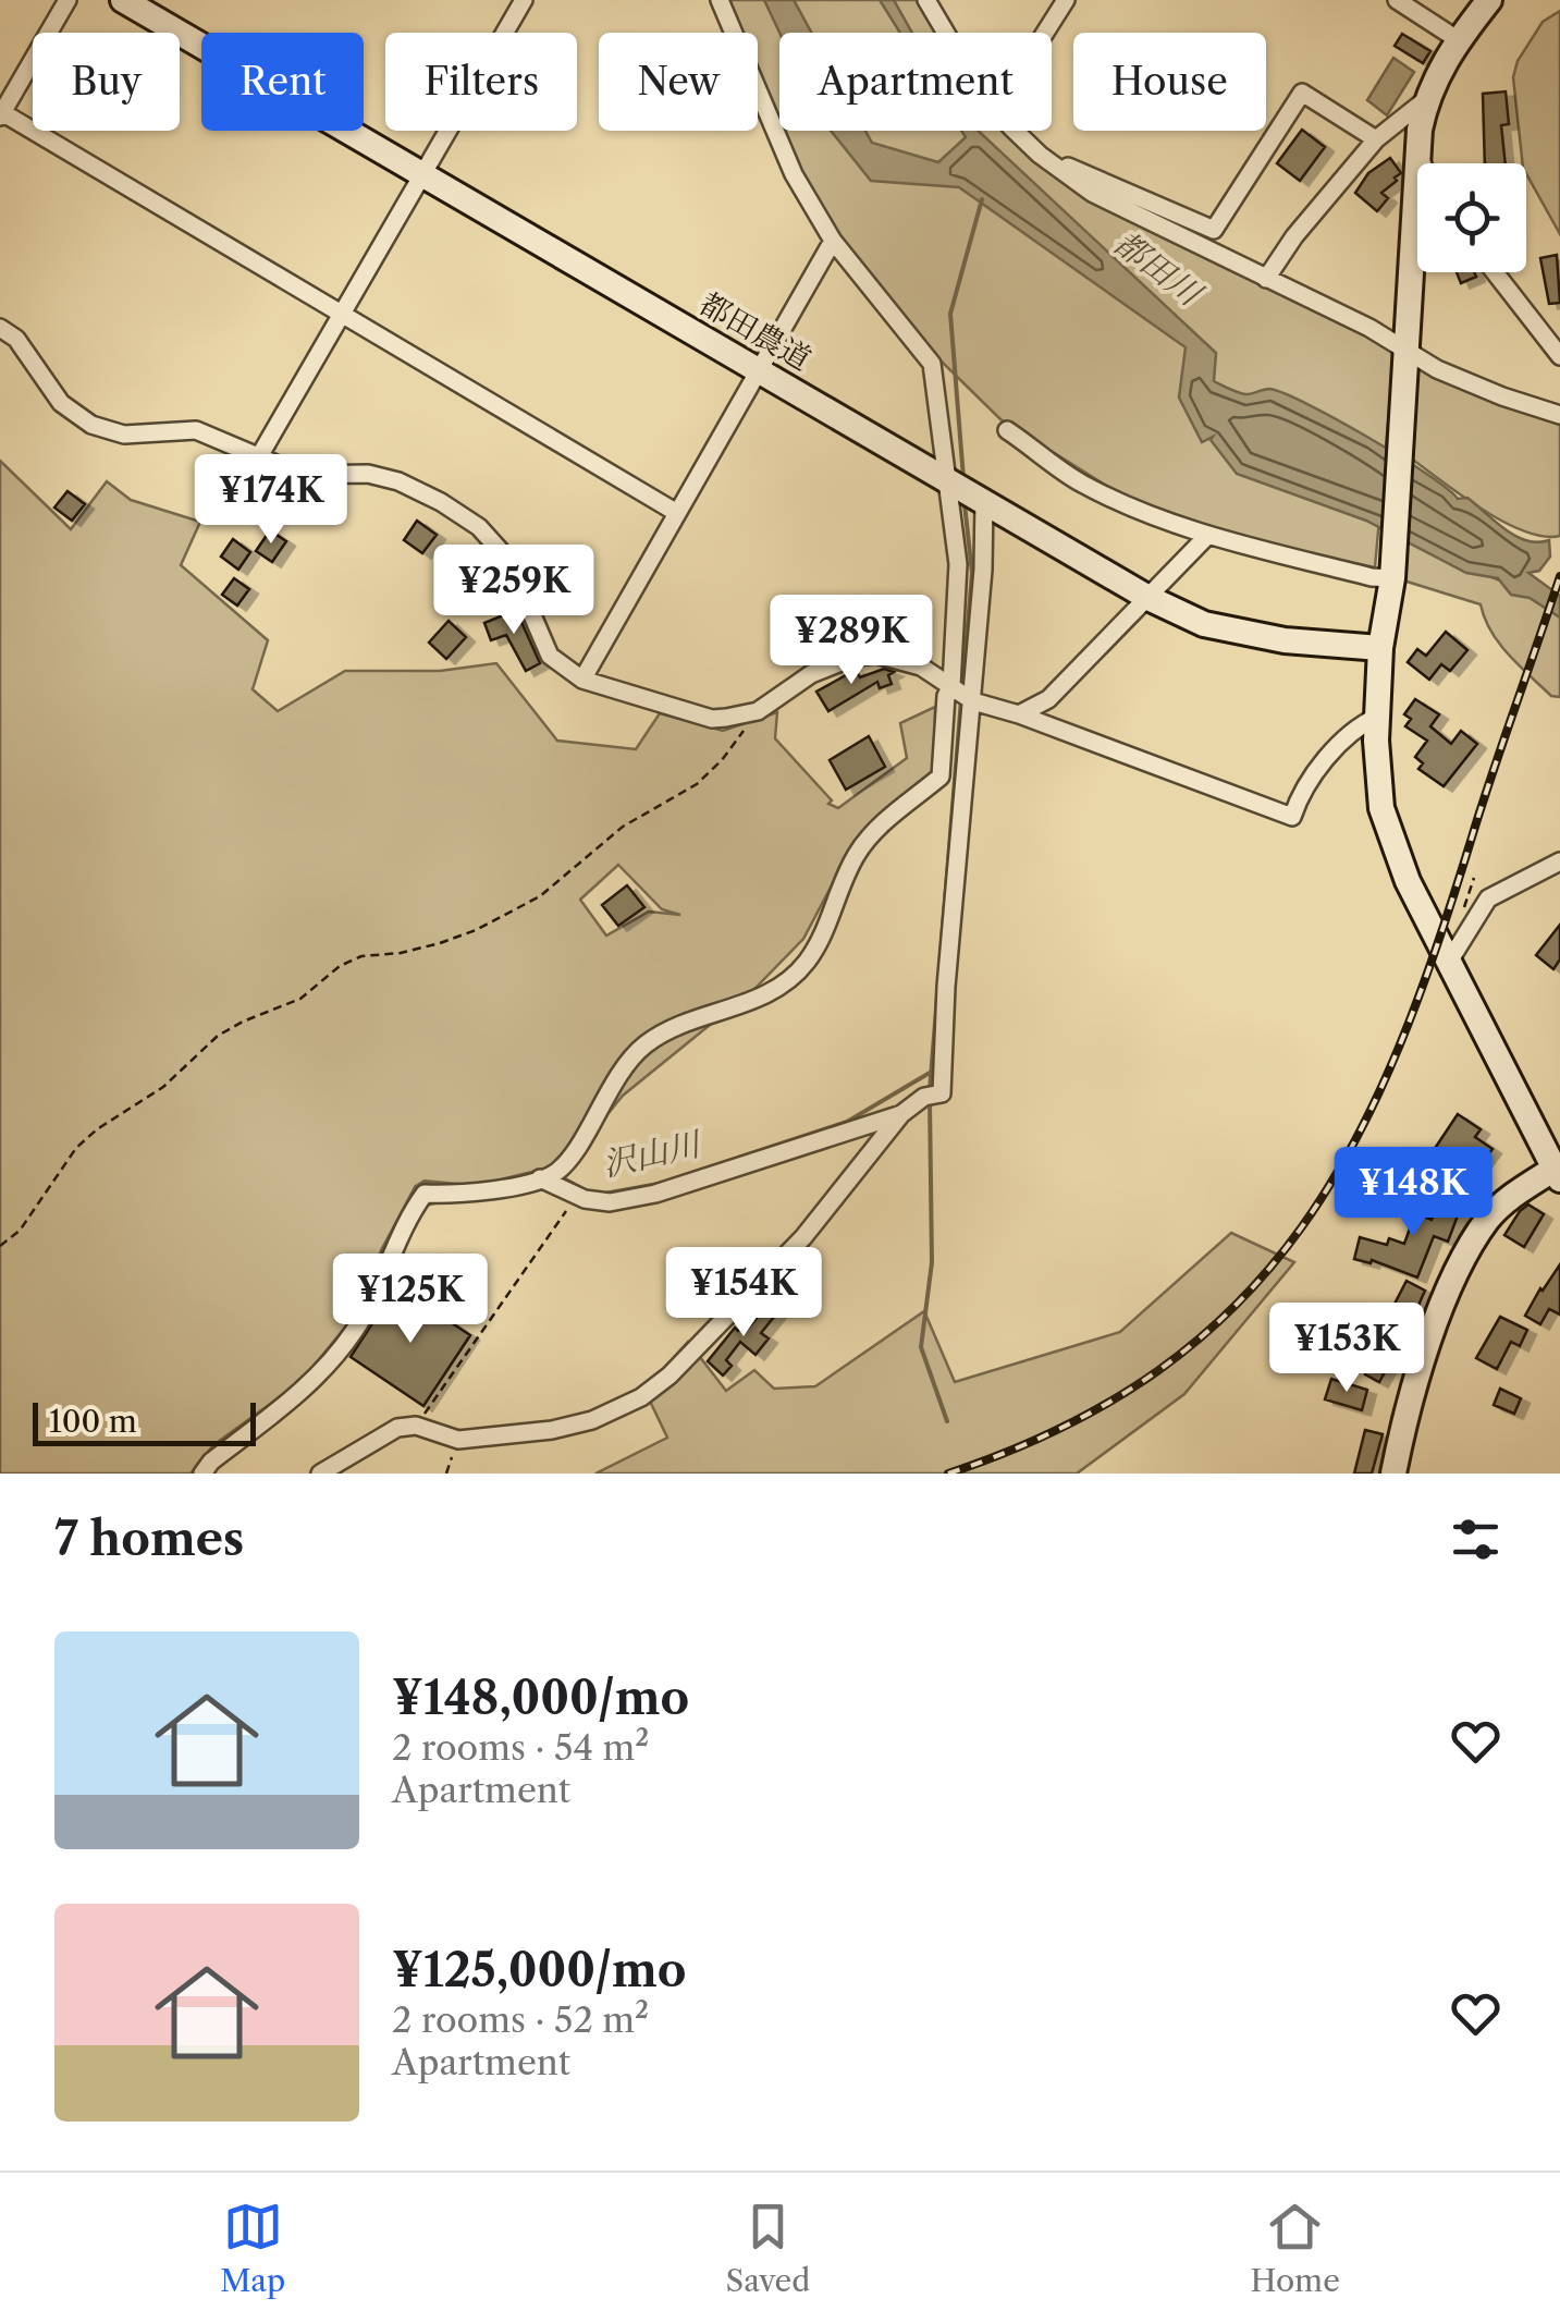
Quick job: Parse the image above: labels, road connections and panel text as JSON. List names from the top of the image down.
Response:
{
  "streets": {
    "street": ["都田農道"]
  },
  "water": ["都田川", "沢山川"],
  "scale_bar": "100 m",
  "page": {
    "chip": [
      "Buy",
      "Rent",
      "Filters",
      "New",
      "Apartment",
      "House"
    ],
    "price": [
      "¥174K",
      "¥259K",
      "¥289K",
      "¥148K",
      "¥154K",
      "¥125K",
      "¥153K"
    ],
    "scale": "100 m",
    "heading": "7 homes",
    "list": [
      {
        "name": "¥148,000/mo",
        "note": "2 rooms · 54 m² · Apartment"
      },
      {
        "name": "¥125,000/mo",
        "note": "2 rooms · 52 m² · Apartment"
      }
    ],
    "tabs": ["Map", "Saved", "Home"]
  }
}
